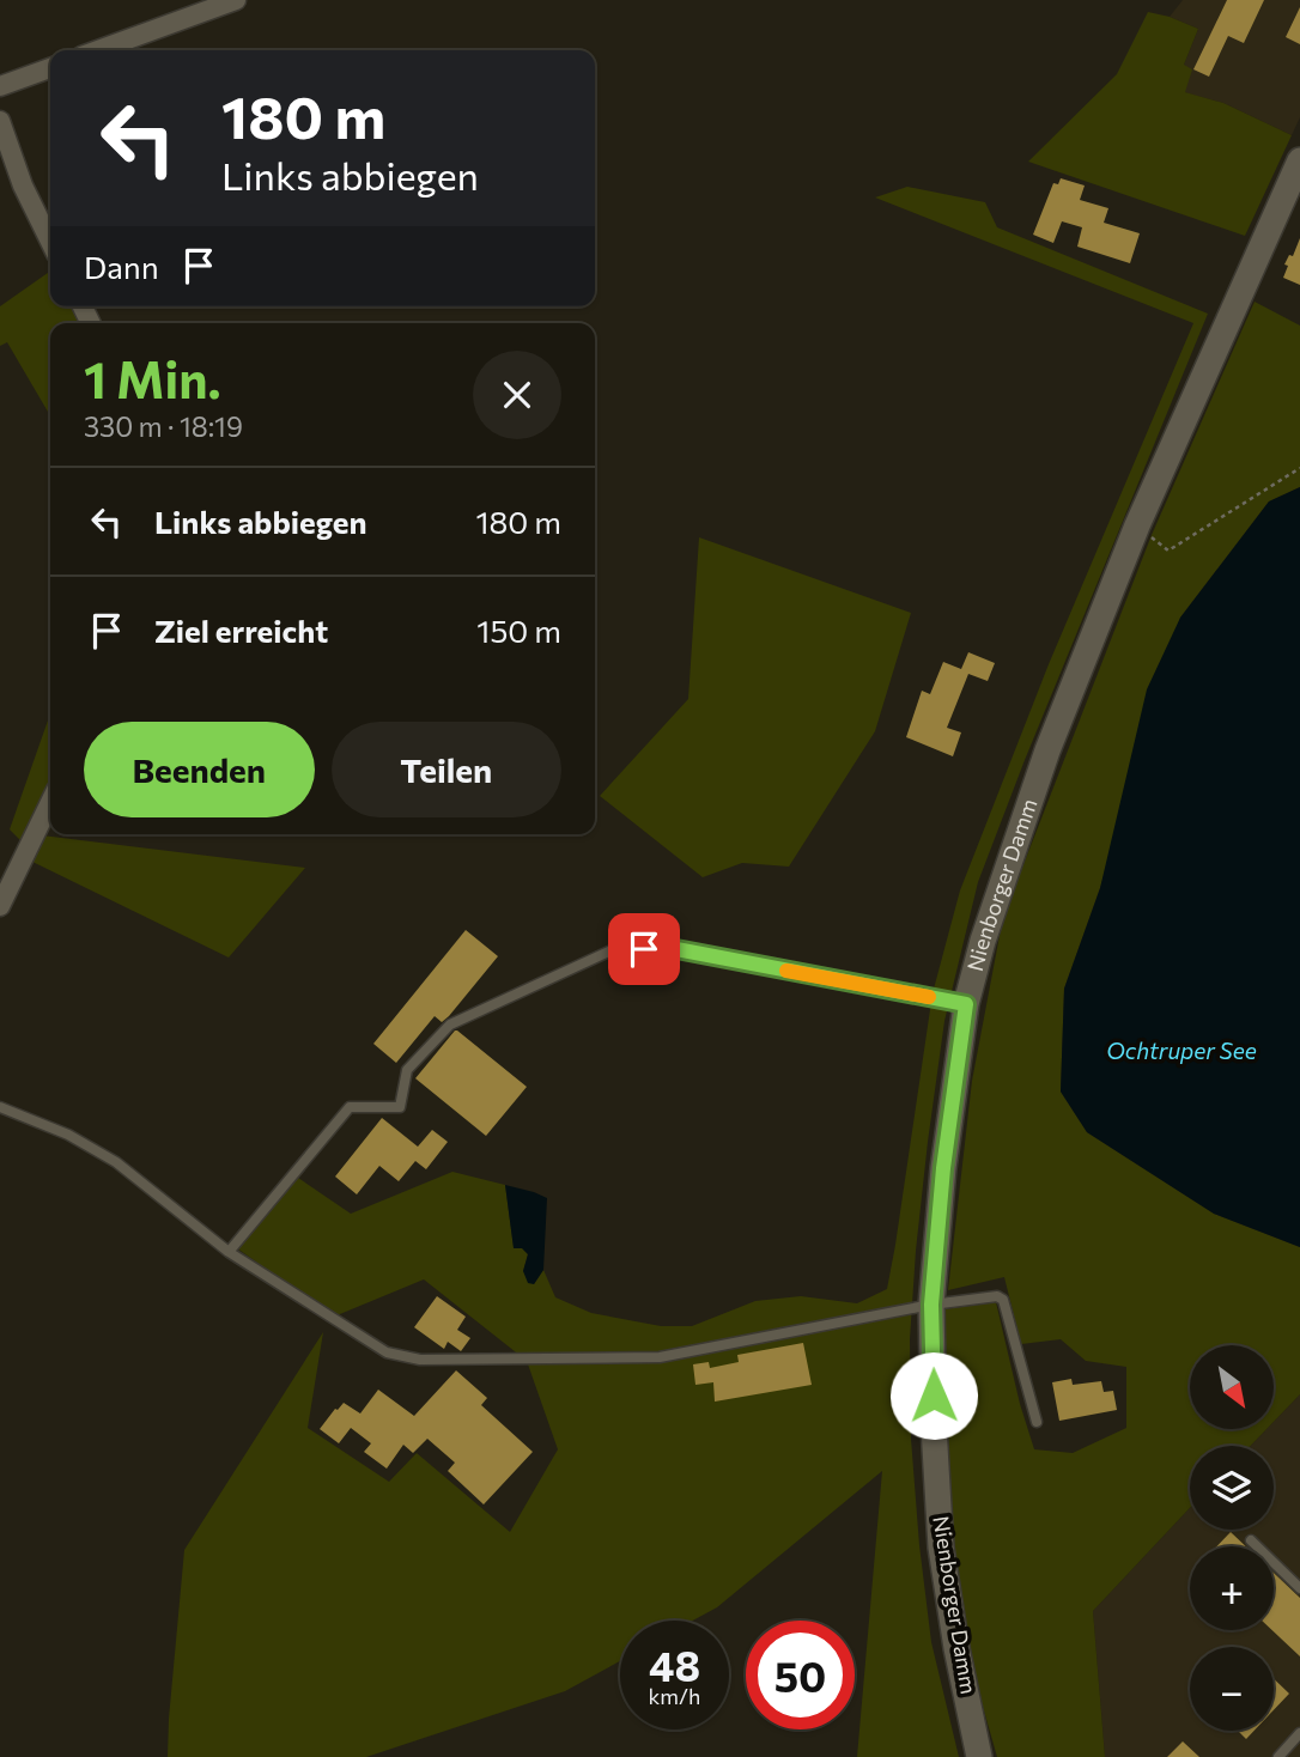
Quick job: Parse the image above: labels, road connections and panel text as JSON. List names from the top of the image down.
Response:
{
  "streets": {
    "main road": ["Nienborger Damm"]
  },
  "water": ["Ochtruper See"],
  "north": "bottom right",
  "page": {
    "turn": ["180 m", "Links abbiegen"],
    "then": "Dann",
    "heading": ["1 Min.", "330 m · 18:19"],
    "list": [
      {
        "name": "Links abbiegen",
        "value": "180 m"
      },
      {
        "name": "Ziel erreicht",
        "value": "150 m"
      }
    ],
    "buttons": ["Beenden", "Teilen"],
    "map_buttons": ["+", "−"],
    "speed": "48 km/h",
    "limit": "50"
  }
}
